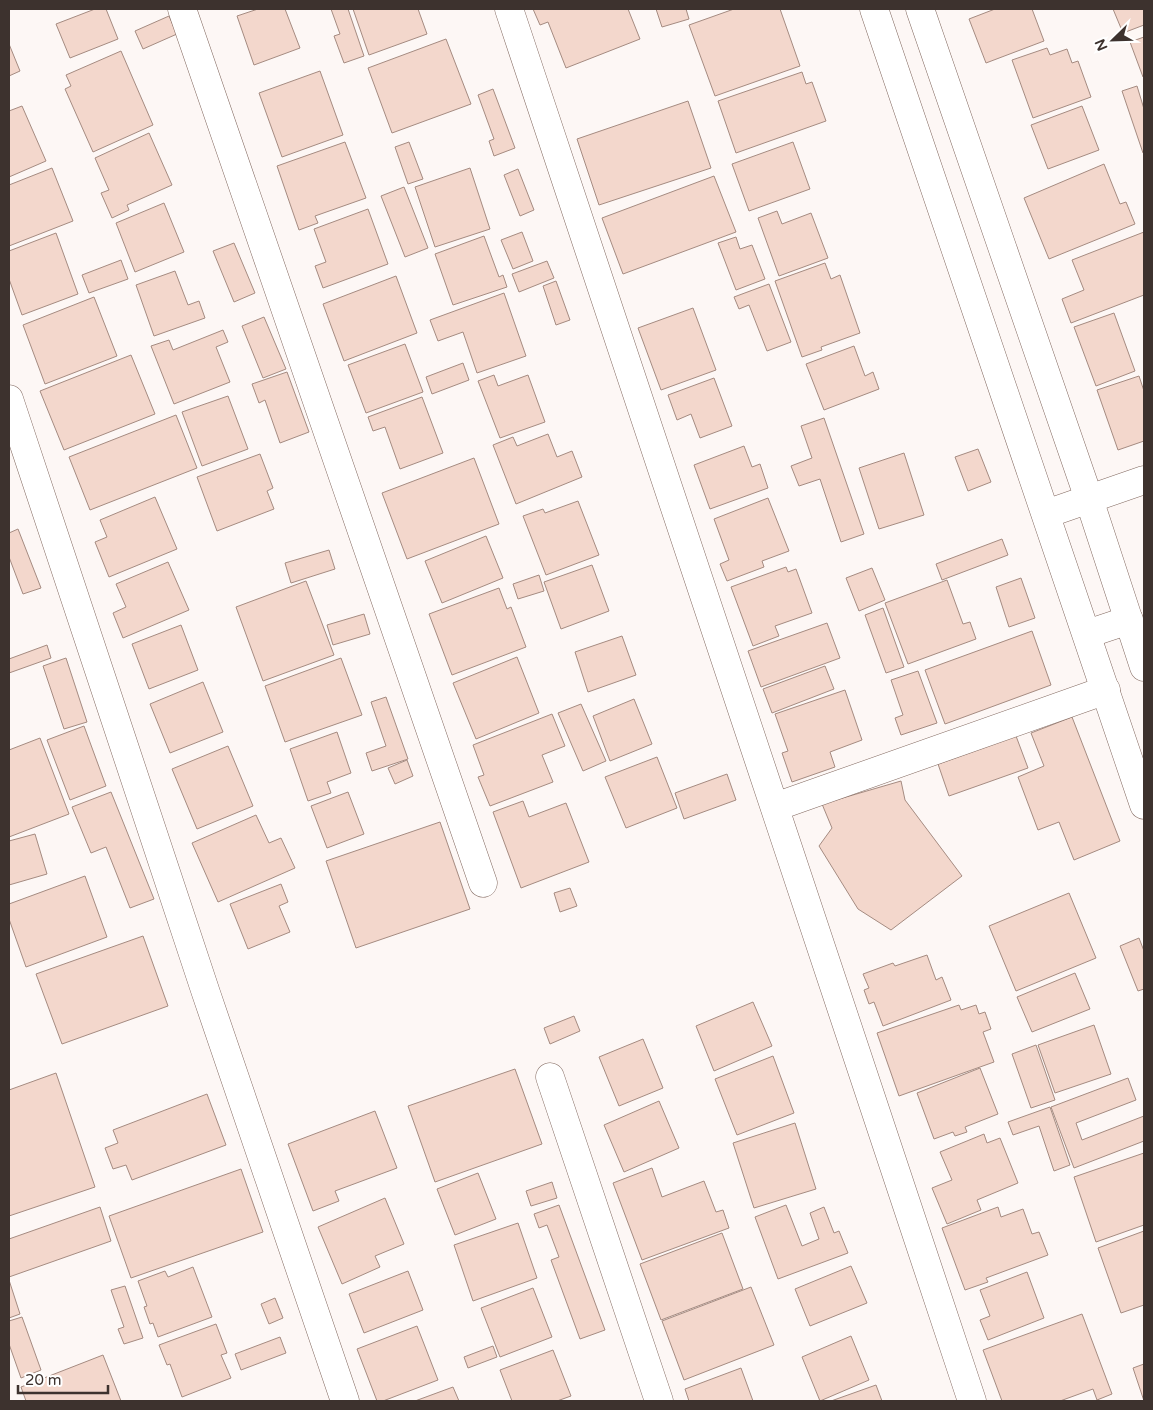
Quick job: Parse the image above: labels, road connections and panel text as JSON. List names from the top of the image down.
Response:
{
  "scale_bar": "20 m",
  "north": "bottom left"
}
